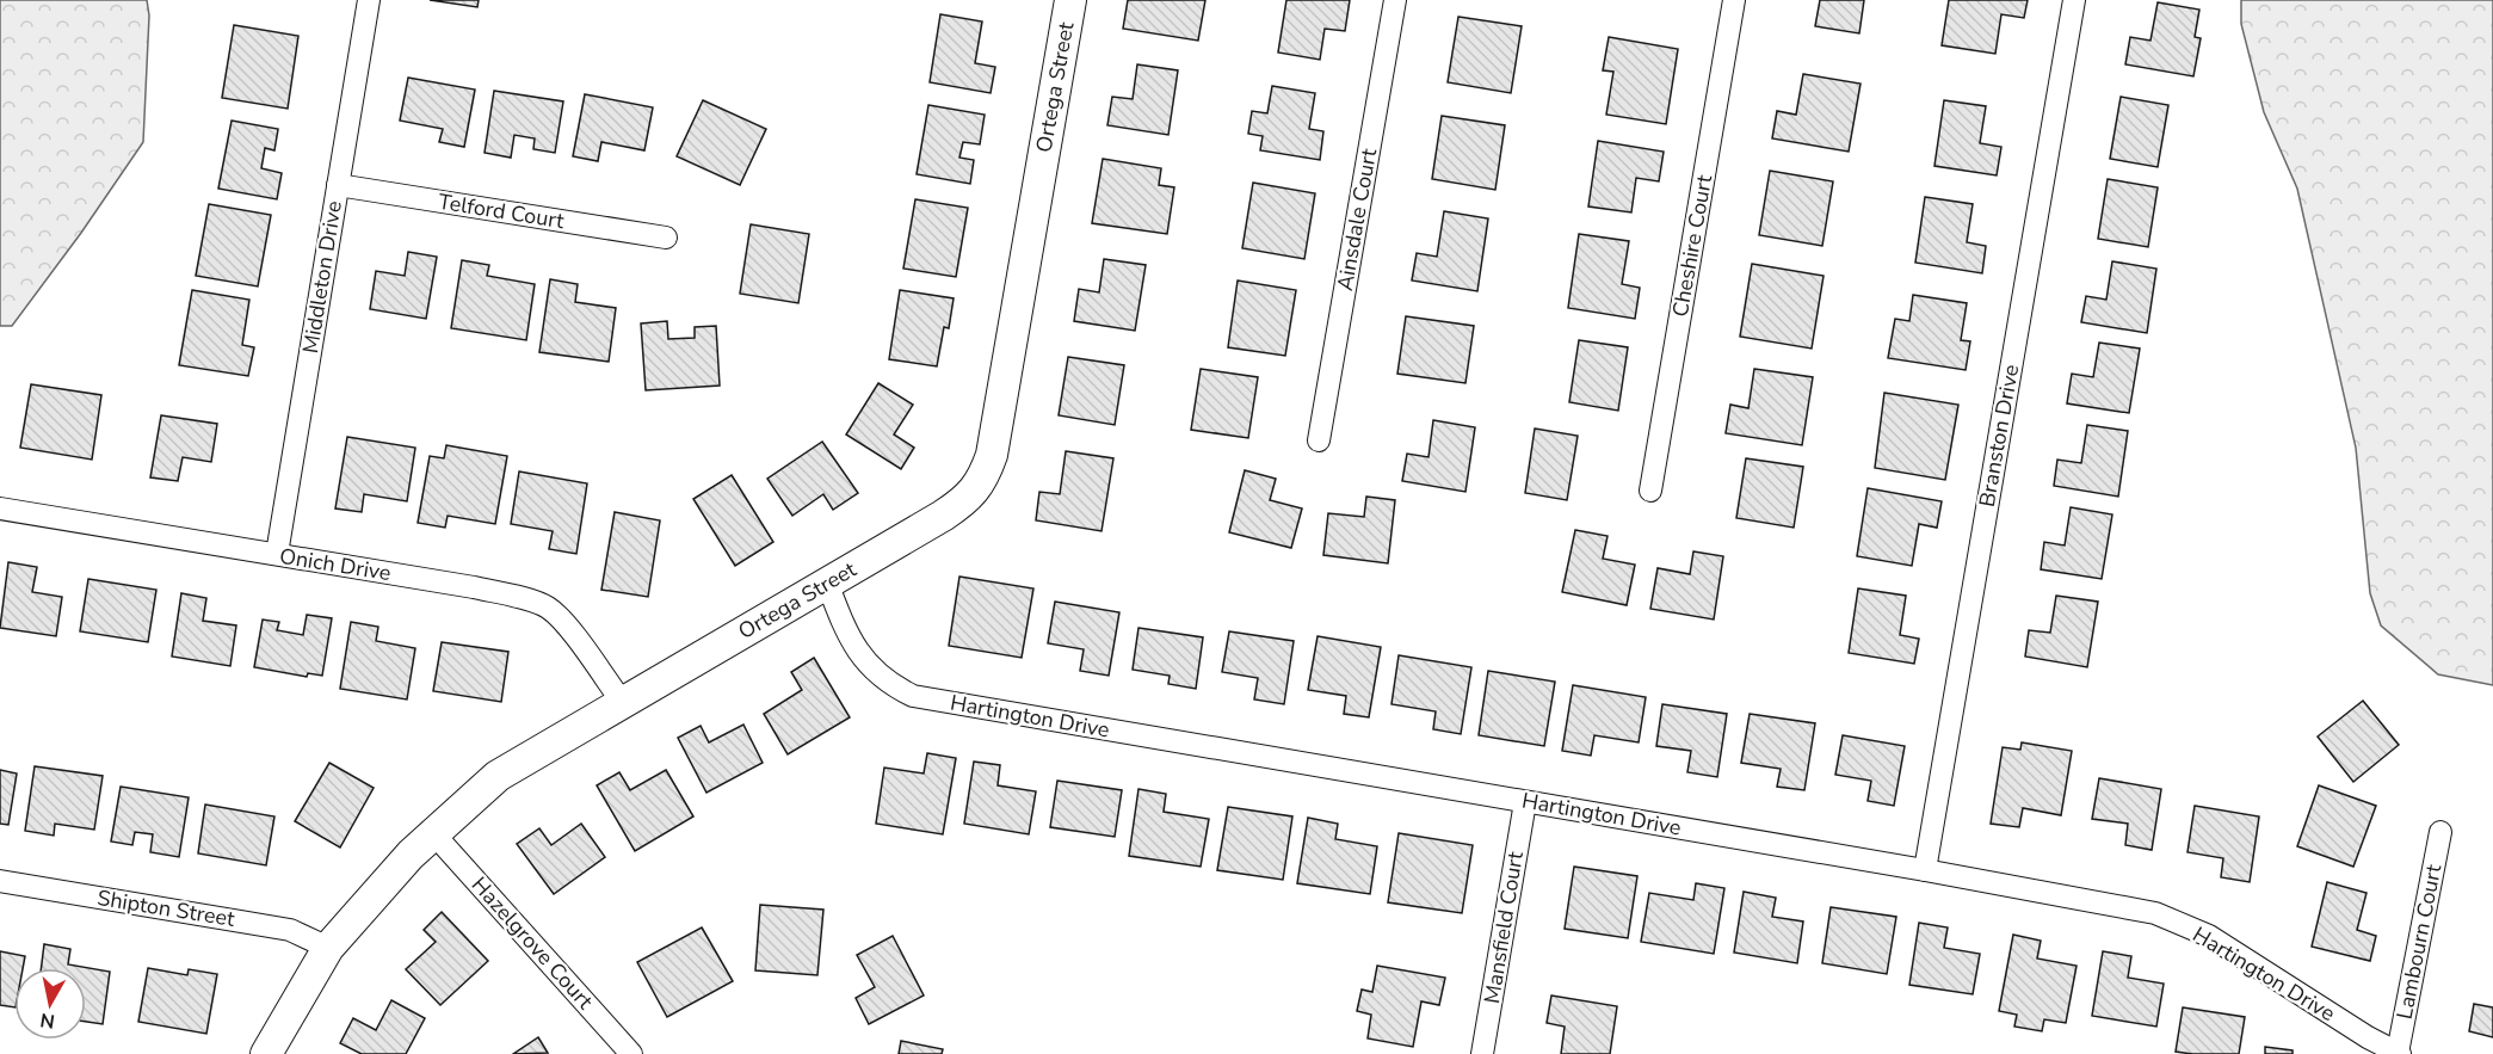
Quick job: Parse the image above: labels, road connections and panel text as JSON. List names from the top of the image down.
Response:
{
  "streets": {
    "street": [
      "Ortega Street",
      "Telford Court",
      "Ainsdale Court",
      "Cheshire Court",
      "Middleton Drive",
      "Branston Drive",
      "Onich Drive",
      "Hartington Drive",
      "Shipton Street",
      "Mansfield Court",
      "Lambourn Court",
      "Hazelgrove Court"
    ]
  },
  "crossings": [
    ["Ortega Street", "Onich Drive"],
    ["Ortega Street", "Hartington Drive"],
    ["Ortega Street", "Shipton Street"],
    ["Ortega Street", "Hazelgrove Court"],
    ["Telford Court", "Middleton Drive"],
    ["Middleton Drive", "Onich Drive"],
    ["Branston Drive", "Hartington Drive"],
    ["Hartington Drive", "Mansfield Court"],
    ["Hartington Drive", "Lambourn Court"]
  ],
  "north": "bottom"
}
